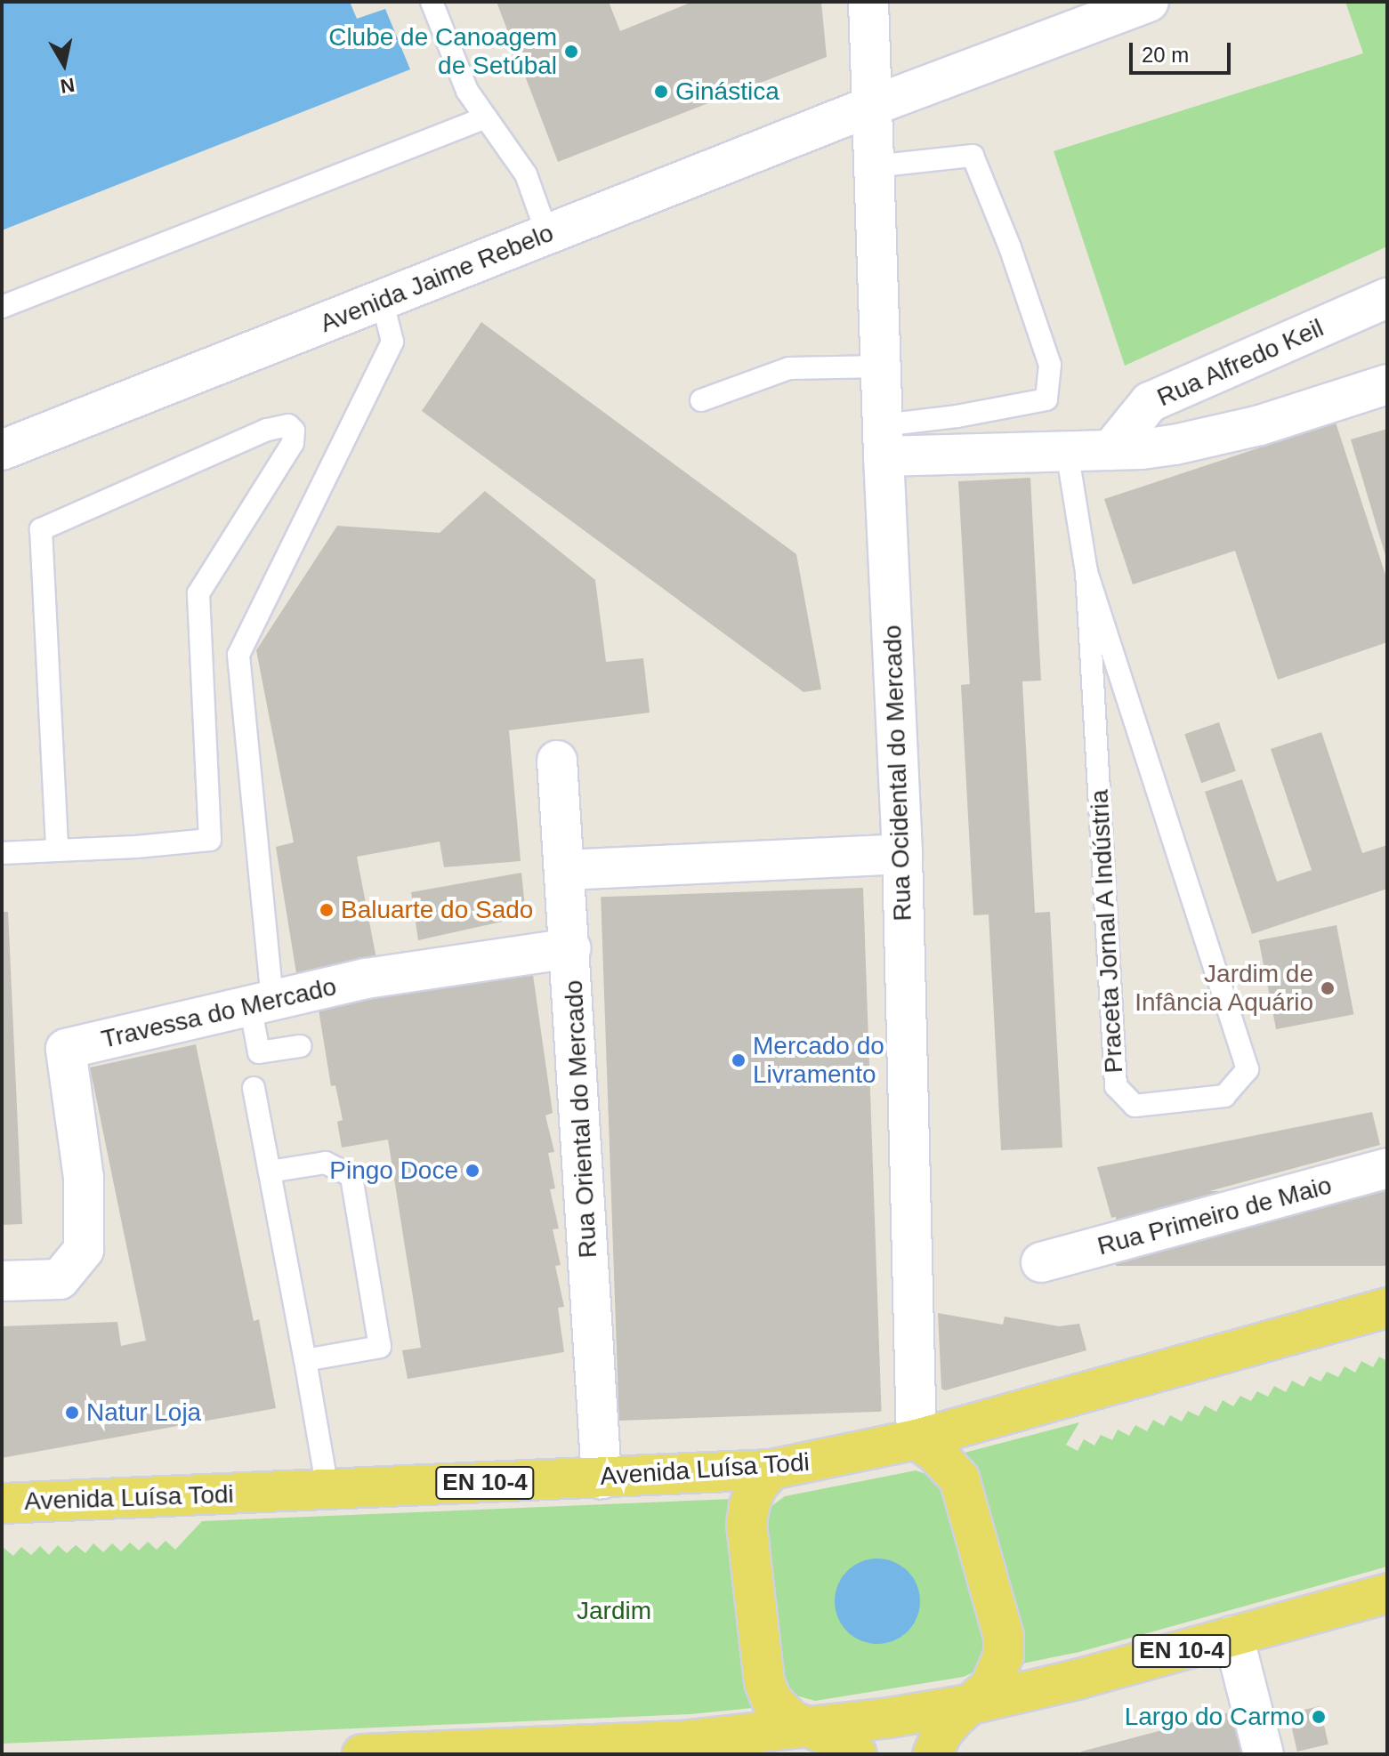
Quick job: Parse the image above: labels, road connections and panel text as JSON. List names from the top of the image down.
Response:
{
  "streets": {
    "main road": ["Avenida Luísa Todi", "EN 10-4"],
    "street": [
      "Avenida Jaime Rebelo",
      "Rua Alfredo Keil",
      "Rua Ocidental do Mercado",
      "Travessa do Mercado",
      "Rua Oriental do Mercado",
      "Rua Primeiro de Maio"
    ],
    "lane": ["Praceta Jornal A Indústria"]
  },
  "crossings": [
    ["Avenida Jaime Rebelo", "Rua Ocidental do Mercado"],
    ["Rua Ocidental do Mercado", "Avenida Luísa Todi"],
    ["Travessa do Mercado", "Rua Oriental do Mercado"],
    ["Rua Oriental do Mercado", "Avenida Luísa Todi"]
  ],
  "parks": ["Jardim"],
  "places": [
    "Clube de Canoagem de Setúbal",
    "Ginástica",
    "Baluarte do Sado",
    "Jardim de Infância Aquário",
    "Mercado do Livramento",
    "Pingo Doce",
    "Natur Loja",
    "Largo do Carmo"
  ],
  "scale_bar": "20 m",
  "north": "bottom"
}
